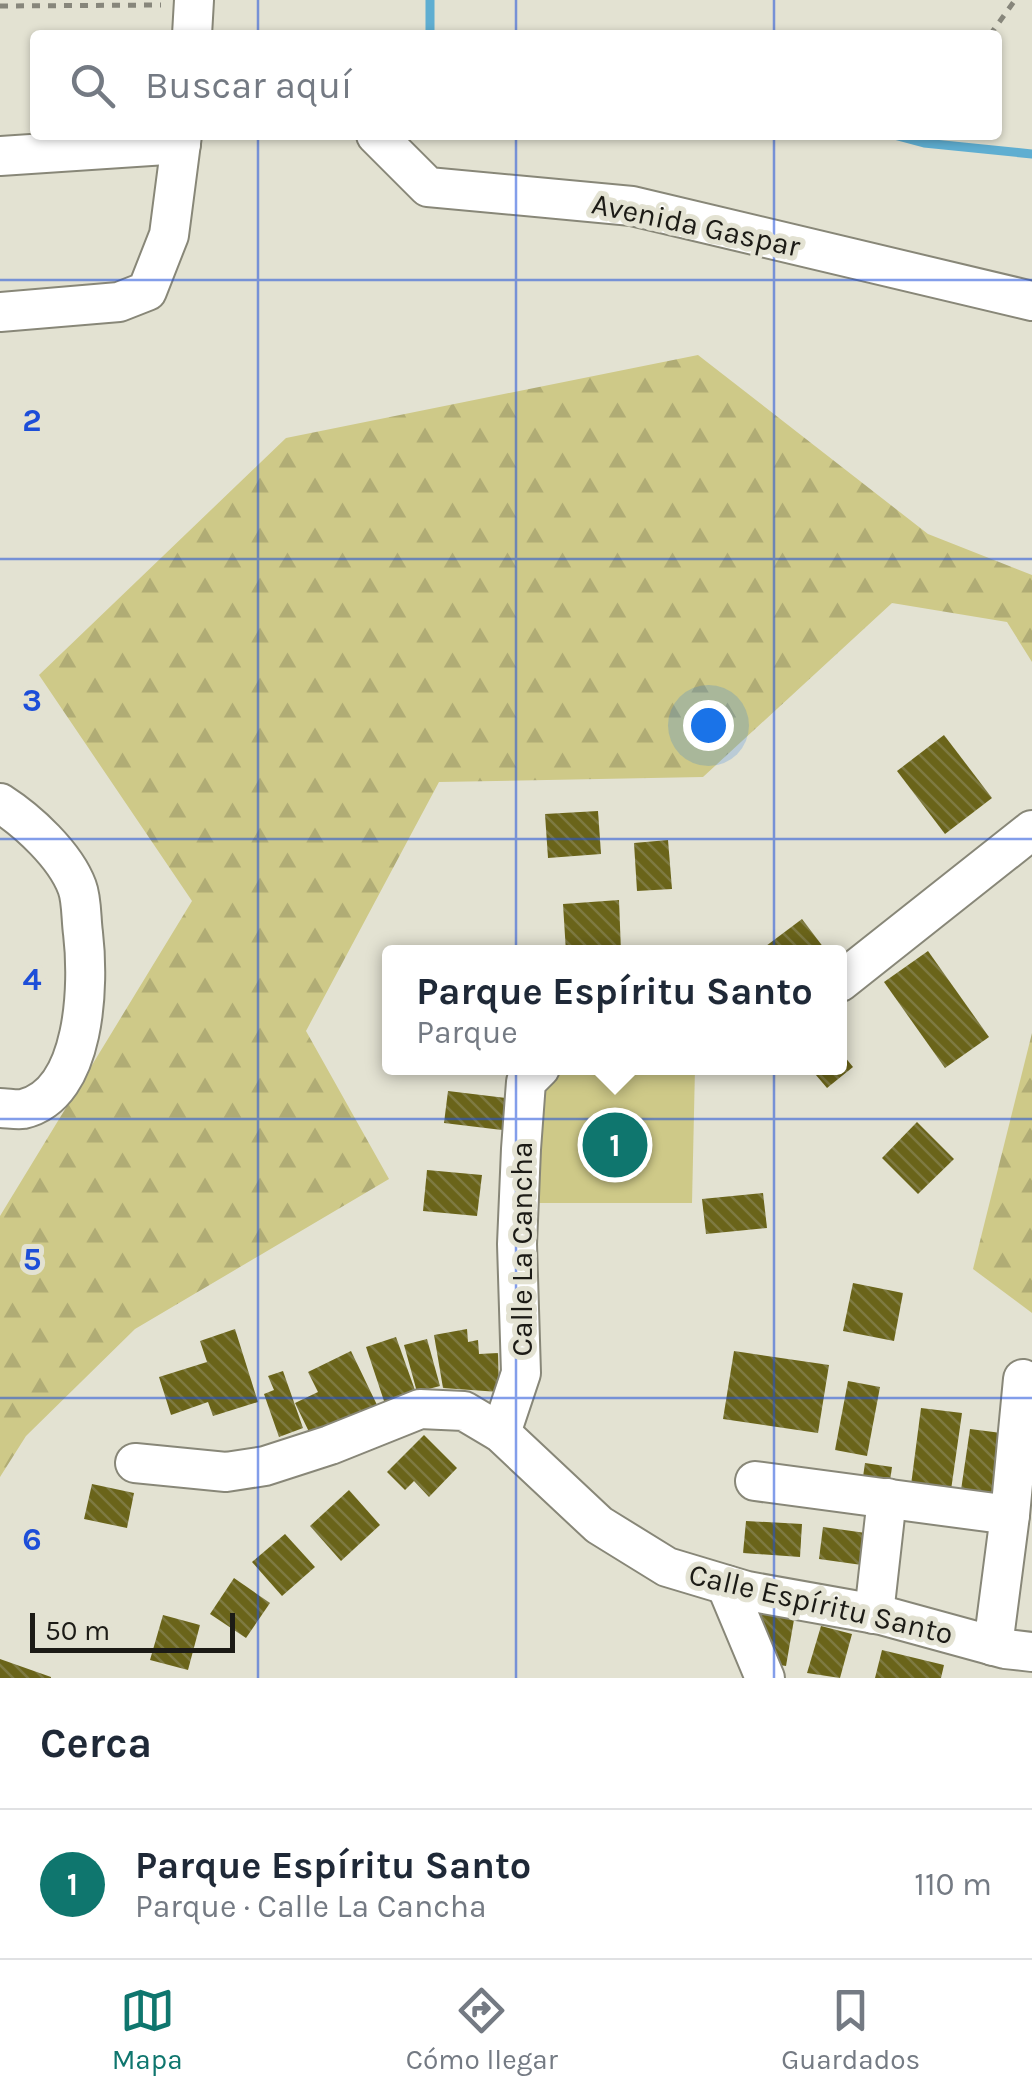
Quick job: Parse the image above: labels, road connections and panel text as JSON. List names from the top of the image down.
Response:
{
  "streets": {
    "street": ["Avenida Gaspar", "Calle La Cancha", "Calle Espíritu Santo"]
  },
  "crossings": [
    ["Calle La Cancha", "Calle Espíritu Santo"]
  ],
  "scale_bar": "50 m",
  "page": {
    "search": "Buscar aquí",
    "popup": ["Parque Espíritu Santo", "Parque"],
    "pins": "1",
    "scale": "50 m",
    "heading": "Cerca",
    "list": [
      {
        "mark": "1",
        "name": "Parque Espíritu Santo",
        "note": "Parque · Calle La Cancha",
        "value": "110 m"
      }
    ],
    "nav": ["Mapa", "Cómo llegar", "Guardados"]
  },
  "grid": {
    "rows": [
      "2",
      "3",
      "4",
      "5",
      "6"
    ]
  }
}
